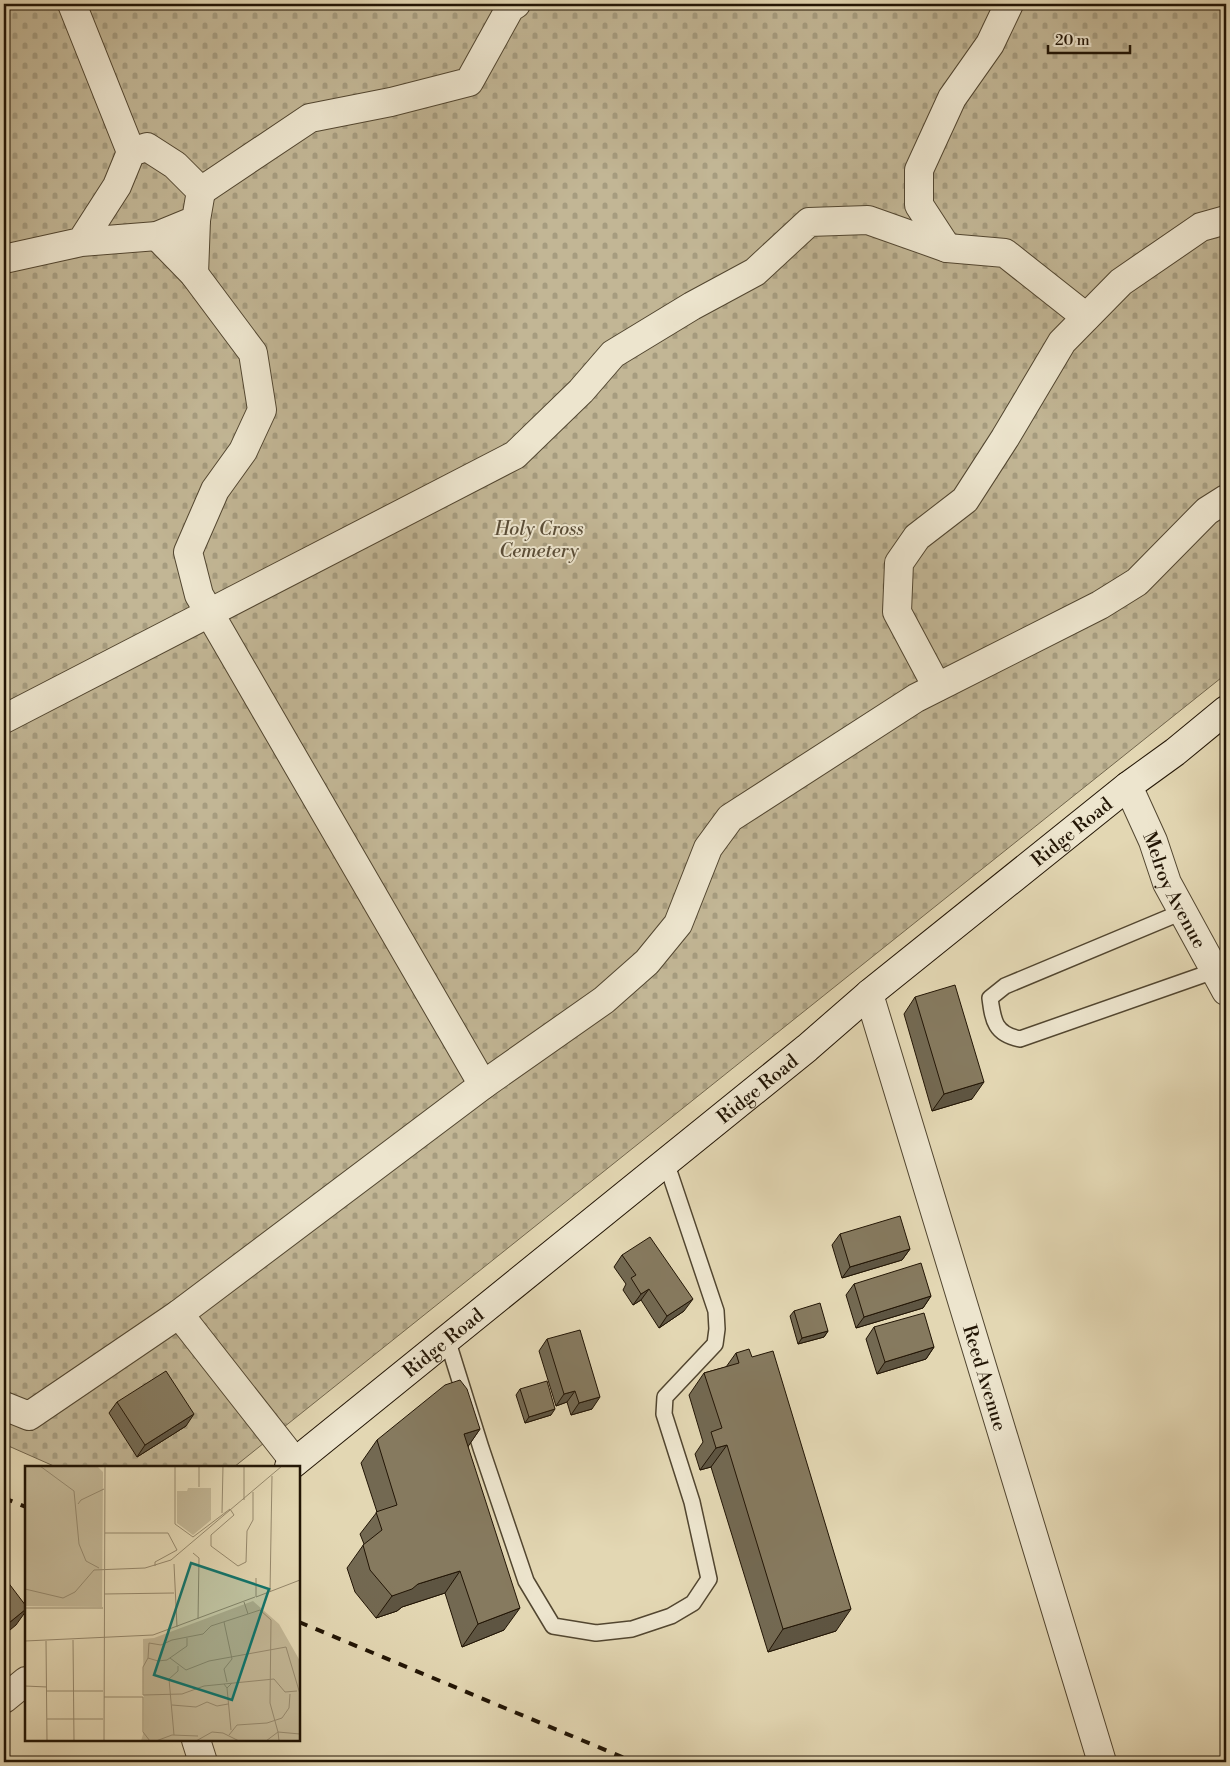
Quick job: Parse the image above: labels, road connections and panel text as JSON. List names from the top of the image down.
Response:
{
  "streets": {
    "street": ["Ridge Road", "Melroy Avenue", "Reed Avenue"]
  },
  "crossings": [
    ["Ridge Road", "Melroy Avenue"],
    ["Ridge Road", "Reed Avenue"]
  ],
  "parks": ["Holy Cross Cemetery"],
  "scale_bar": "20 m"
}
